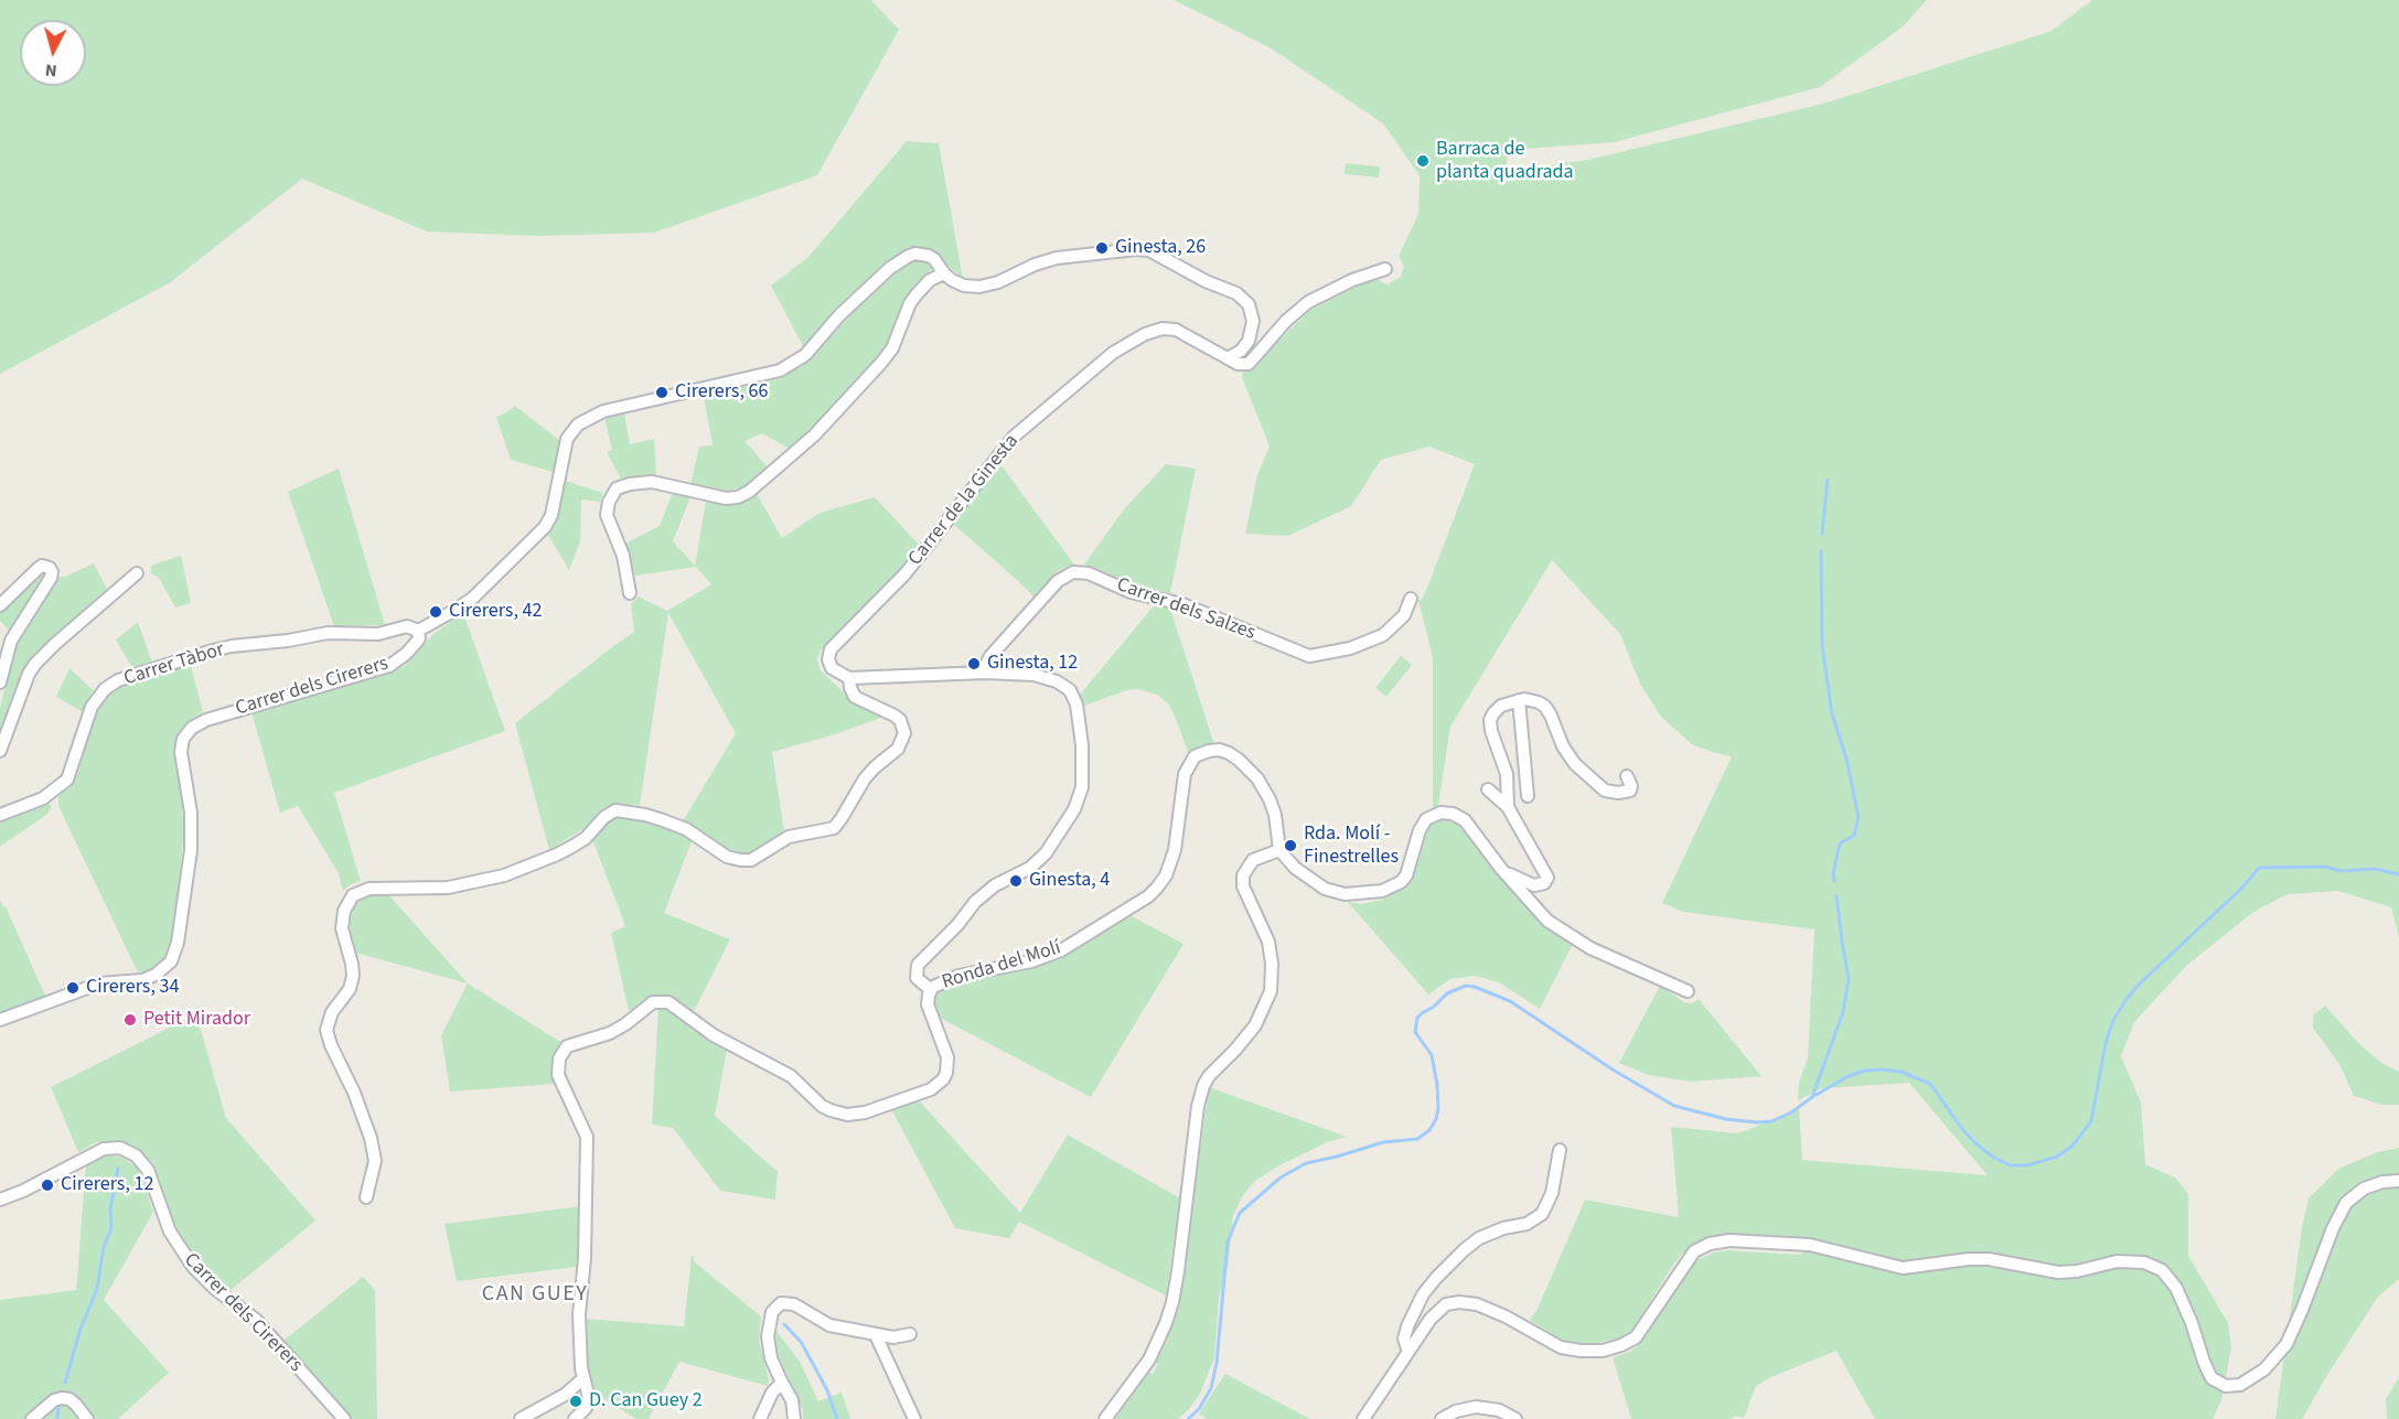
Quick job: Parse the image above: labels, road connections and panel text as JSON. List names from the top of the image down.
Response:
{
  "streets": {
    "street": [
      "Carrer de la Ginesta",
      "Carrer dels Salzes",
      "Carrer Tàbor",
      "Carrer dels Cirerers",
      "Ronda del Molí"
    ]
  },
  "crossings": [
    ["Carrer Tàbor", "Carrer dels Cirerers"]
  ],
  "districts": ["CAN GUEY"],
  "places": [
    "Barraca de planta quadrada",
    "Ginesta, 26",
    "Cirerers, 66",
    "Cirerers, 42",
    "Ginesta, 12",
    "Rda. Molí - Finestrelles",
    "Ginesta, 4",
    "Cirerers, 34",
    "Petit Mirador",
    "Cirerers, 12",
    "D. Can Guey 2"
  ],
  "north": "bottom"
}
